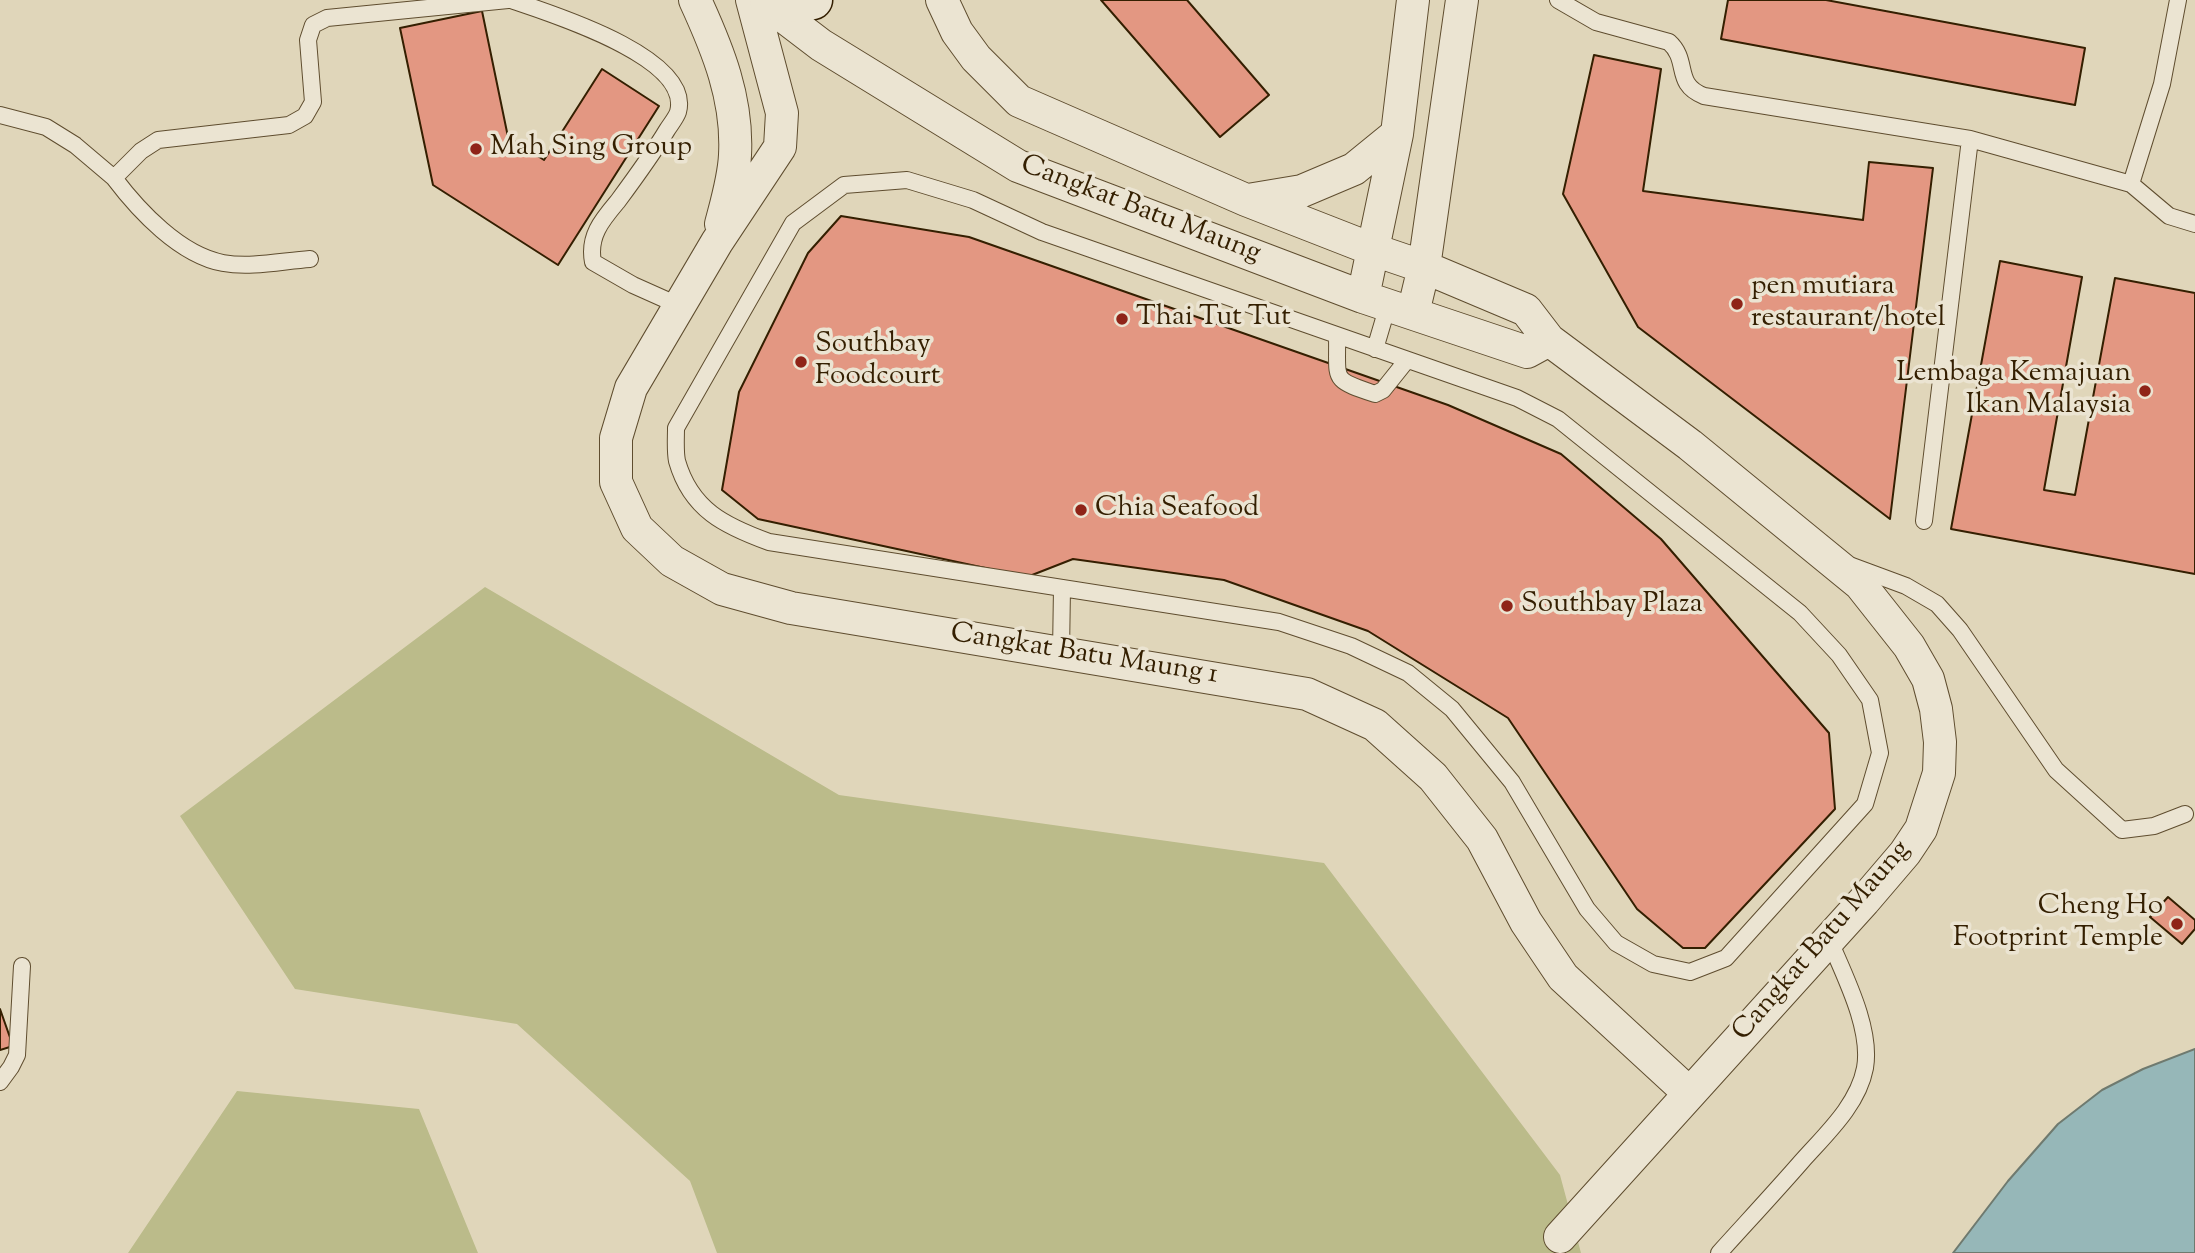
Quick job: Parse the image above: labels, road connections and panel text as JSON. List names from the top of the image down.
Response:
{
  "streets": {
    "street": ["Cangkat Batu Maung", "Cangkat Batu Maung 1"]
  },
  "crossings": [
    ["Cangkat Batu Maung", "Cangkat Batu Maung 1"]
  ],
  "places": [
    "Mah Sing Group",
    "pen mutiara restaurant/hotel",
    "Thai Tut Tut",
    "Southbay Foodcourt",
    "Lembaga Kemajuan Ikan Malaysia",
    "Chia Seafood",
    "Southbay Plaza",
    "Cheng Ho Footprint Temple"
  ]
}
